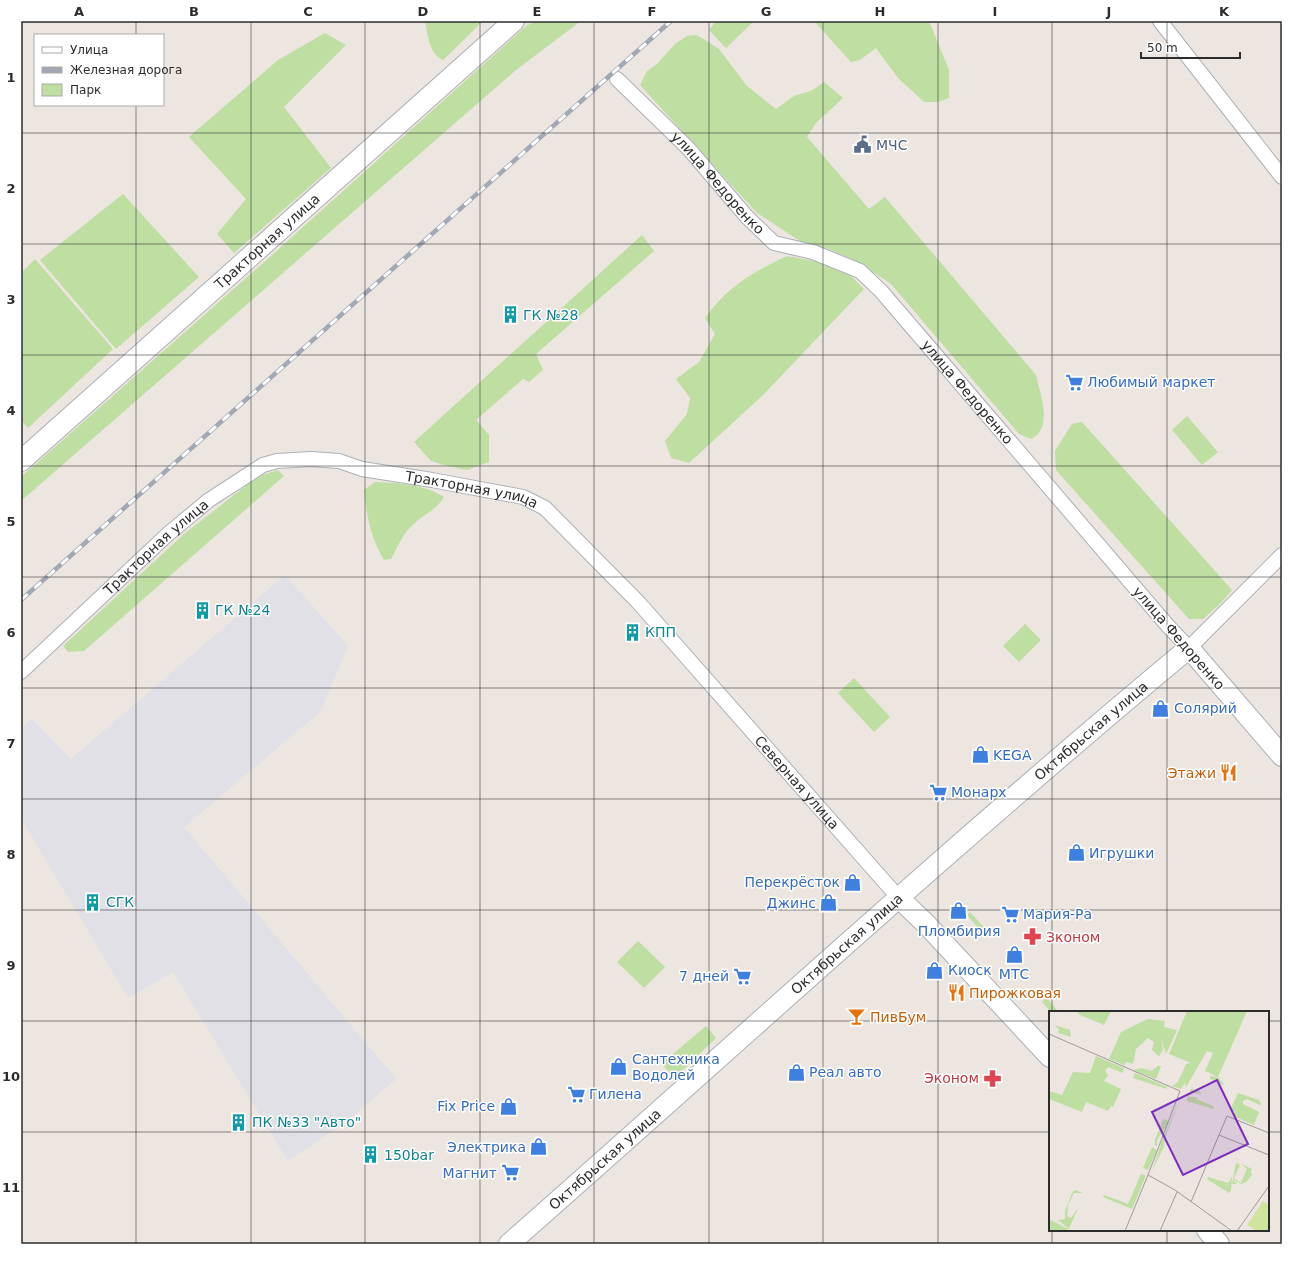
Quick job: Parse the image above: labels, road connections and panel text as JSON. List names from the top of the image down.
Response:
{
  "streets": {
    "main road": [
      "улица Федоренко",
      "Тракторная улица",
      "Октябрьская улица",
      "Северная улица"
    ]
  },
  "crossings": [
    ["улица Федоренко", "Октябрьская улица"],
    ["Тракторная улица", "Северная улица"],
    ["Октябрьская улица", "Северная улица"]
  ],
  "places": {
    "public building": ["МЧС"],
    "building": [
      "ГК №28",
      "ГК №24",
      "КПП",
      "СГК",
      "ПК №33 \"Авто\"",
      "150bar"
    ],
    "supermarket": [
      "Любимый маркет",
      "Монарх",
      "Мария-Ра",
      "7 дней",
      "Гилена",
      "Магнит"
    ],
    "shop": [
      "Солярий",
      "KEGA",
      "Игрушки",
      "Перекрёсток",
      "Джинс",
      "Пломбирия",
      "МТС",
      "Киоск",
      "Сантехника Водолей",
      "Реал авто",
      "Fix Price",
      "Электрика"
    ],
    "restaurant": ["Этажи", "Пирожковая"],
    "pharmacy": ["Зконом", "Эконом"],
    "bar": ["ПивБум"]
  },
  "legend": ["Улица", "Железная дорога", "Парк"],
  "scale_bar": "50 m",
  "grid": {
    "columns": [
      "A",
      "B",
      "C",
      "D",
      "E",
      "F",
      "G",
      "H",
      "I",
      "J",
      "K"
    ],
    "rows": [
      "1",
      "2",
      "3",
      "4",
      "5",
      "6",
      "7",
      "8",
      "9",
      "10",
      "11"
    ]
  }
}
